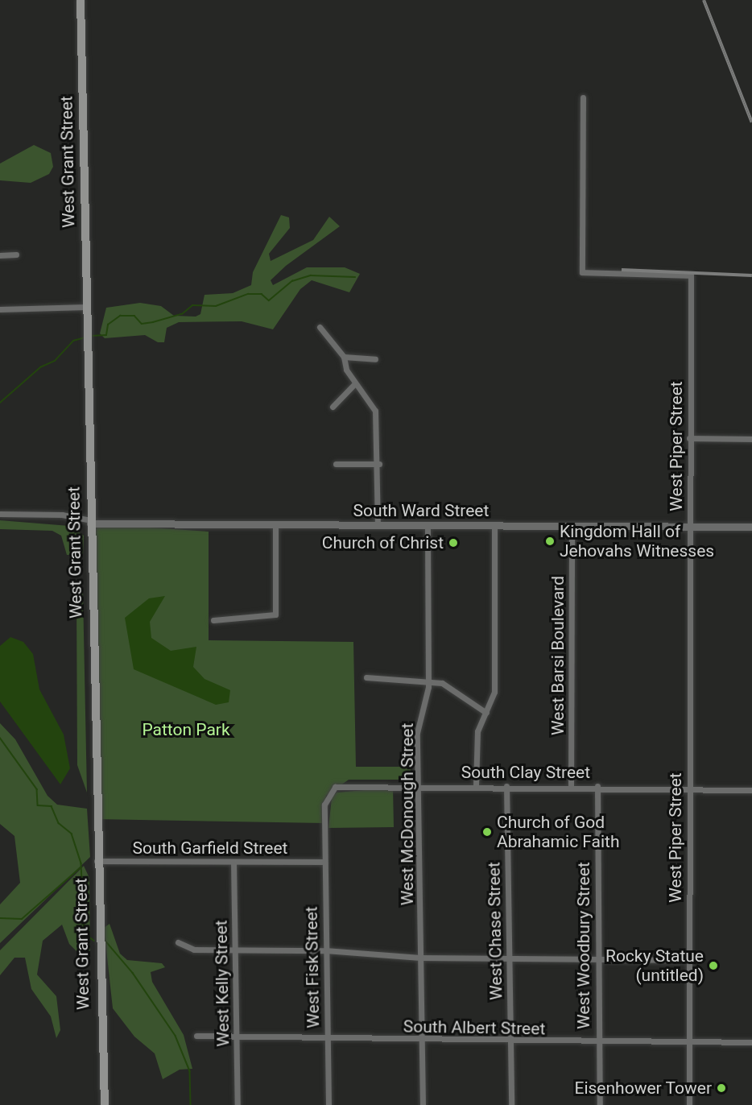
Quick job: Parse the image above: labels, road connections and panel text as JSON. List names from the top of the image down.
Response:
{
  "streets": {
    "main road": ["West Grant Street"],
    "street": [
      "West Piper Street",
      "South Ward Street",
      "West Barsi Boulevard",
      "South Clay Street",
      "West McDonough Street",
      "South Garfield Street",
      "West Chase Street",
      "West Woodbury Street",
      "West Fisk Street",
      "West Kelly Street",
      "South Albert Street"
    ]
  },
  "crossings": [
    ["West Grant Street", "South Ward Street"],
    ["West Grant Street", "South Garfield Street"],
    ["West Piper Street", "South Ward Street"],
    ["West Piper Street", "South Clay Street"],
    ["West Piper Street", "South Albert Street"],
    ["South Ward Street", "West Barsi Boulevard"],
    ["South Ward Street", "West McDonough Street"],
    ["West Barsi Boulevard", "South Clay Street"],
    ["South Clay Street", "West McDonough Street"],
    ["South Clay Street", "West Chase Street"],
    ["South Clay Street", "West Woodbury Street"],
    ["South Clay Street", "West Fisk Street"],
    ["West McDonough Street", "South Albert Street"],
    ["South Garfield Street", "West Fisk Street"],
    ["South Garfield Street", "West Kelly Street"],
    ["West Chase Street", "South Albert Street"],
    ["West Woodbury Street", "South Albert Street"],
    ["West Fisk Street", "South Albert Street"],
    ["West Kelly Street", "South Albert Street"]
  ],
  "parks": ["Patton Park"],
  "places": [
    "Kingdom Hall of Jehovahs Witnesses",
    "Church of Christ",
    "Church of God Abrahamic Faith",
    "Rocky Statue (untitled)",
    "Eisenhower Tower"
  ]
}
